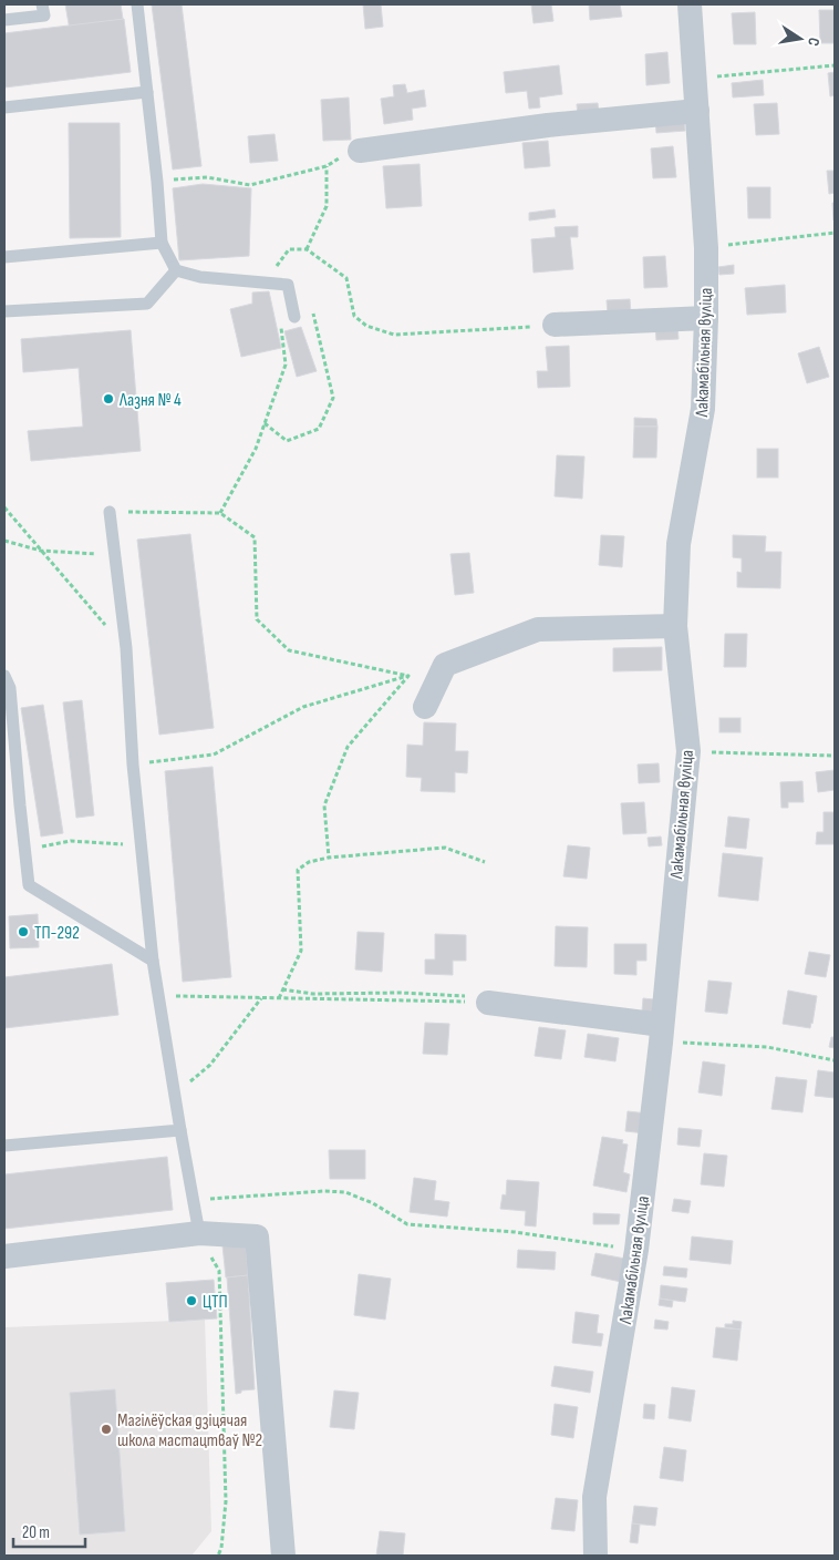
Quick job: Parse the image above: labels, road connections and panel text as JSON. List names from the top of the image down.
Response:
{
  "streets": {
    "street": ["Лакамабільная вуліца"]
  },
  "places": [
    "Лазня № 4",
    "ТП-292",
    "ЦТП",
    "Магілёўская дзіцячая школа мастацтваў №2"
  ],
  "scale_bar": "20 m",
  "north": "right"
}
